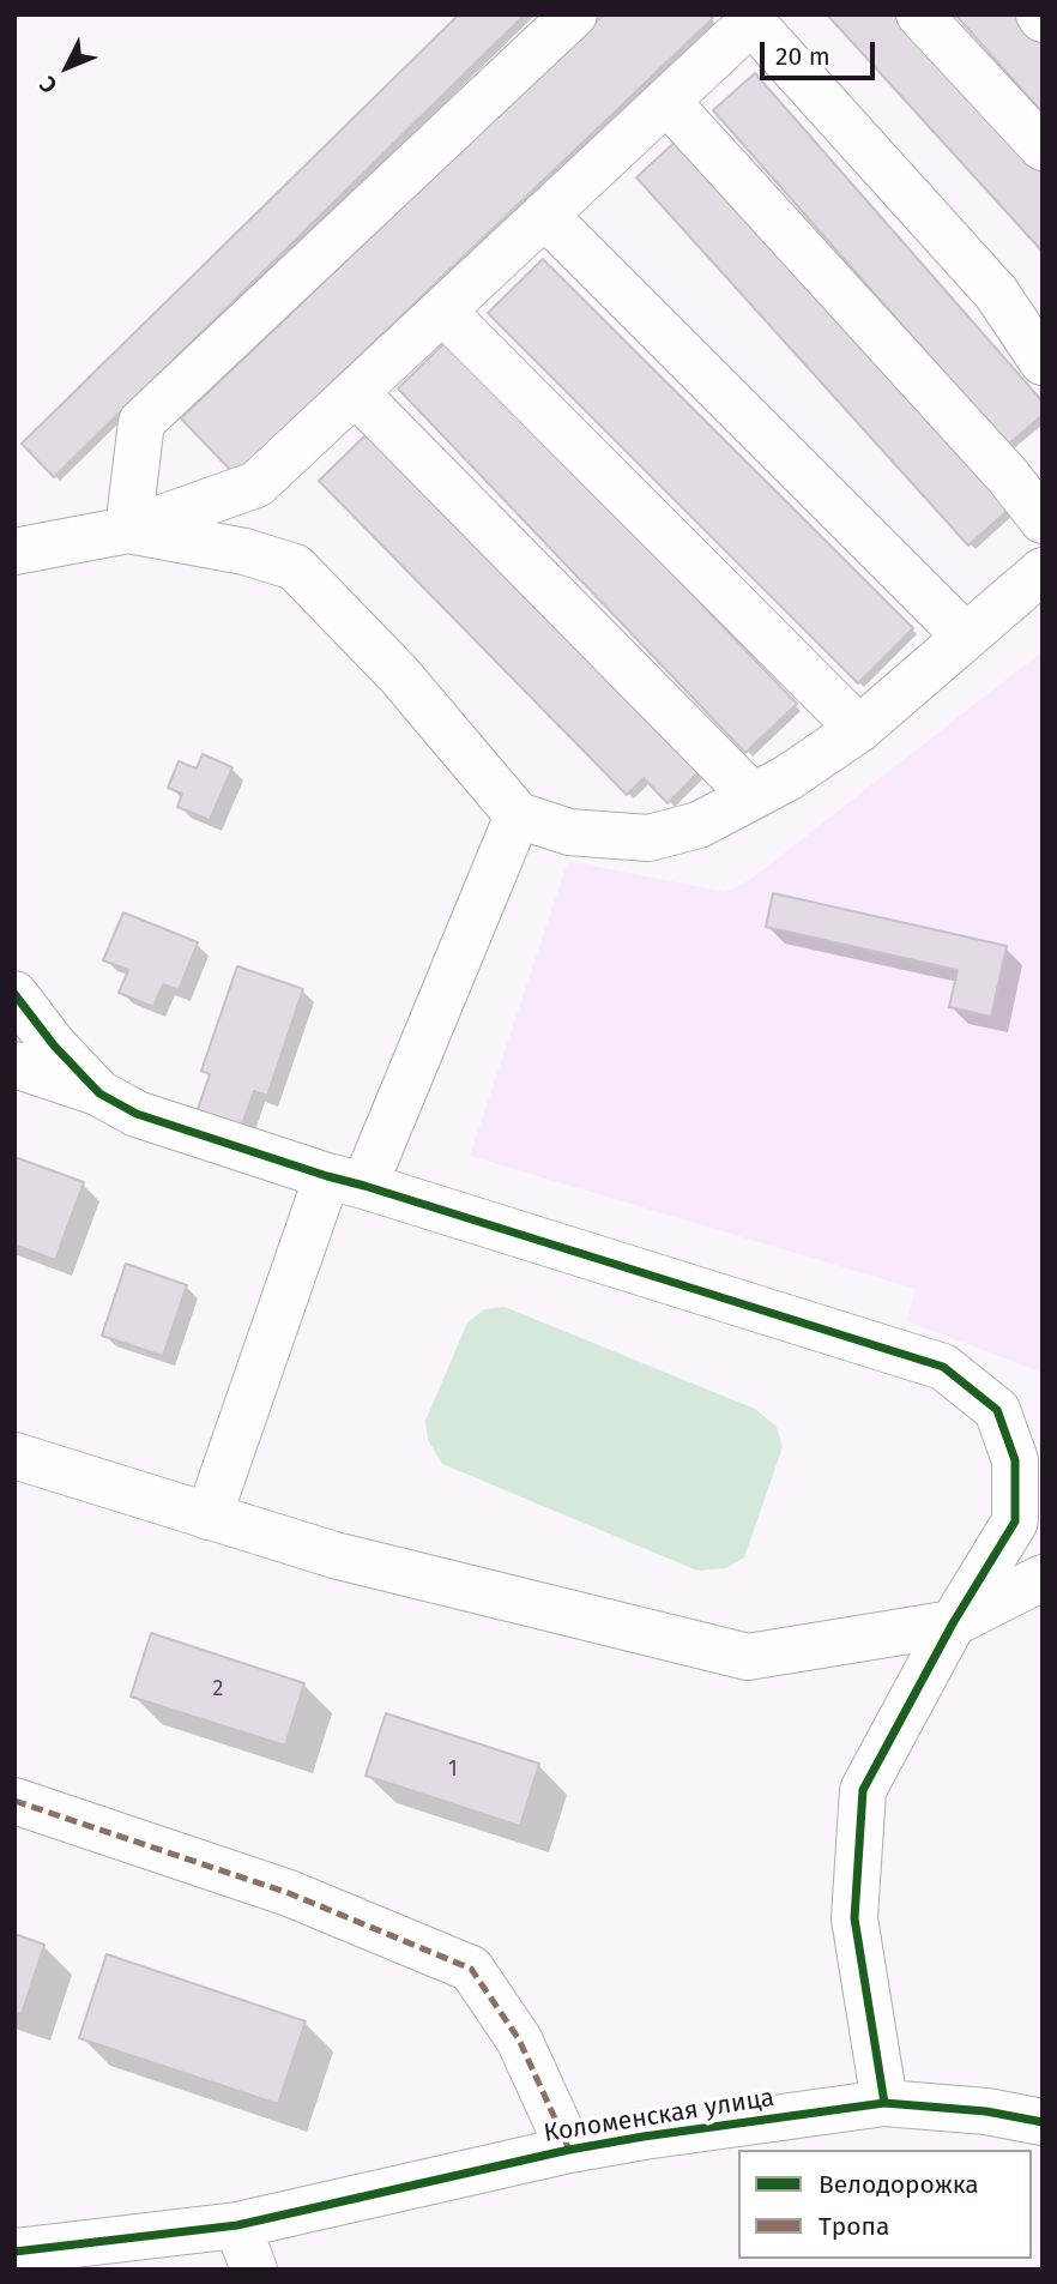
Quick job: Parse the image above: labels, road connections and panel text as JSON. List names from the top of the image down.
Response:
{
  "streets": {
    "street": ["Коломенская улица"]
  },
  "house_numbers": ["2", "1"],
  "legend": ["Велодорожка", "Тропа"],
  "scale_bar": "20 m",
  "north": "bottom left"
}
